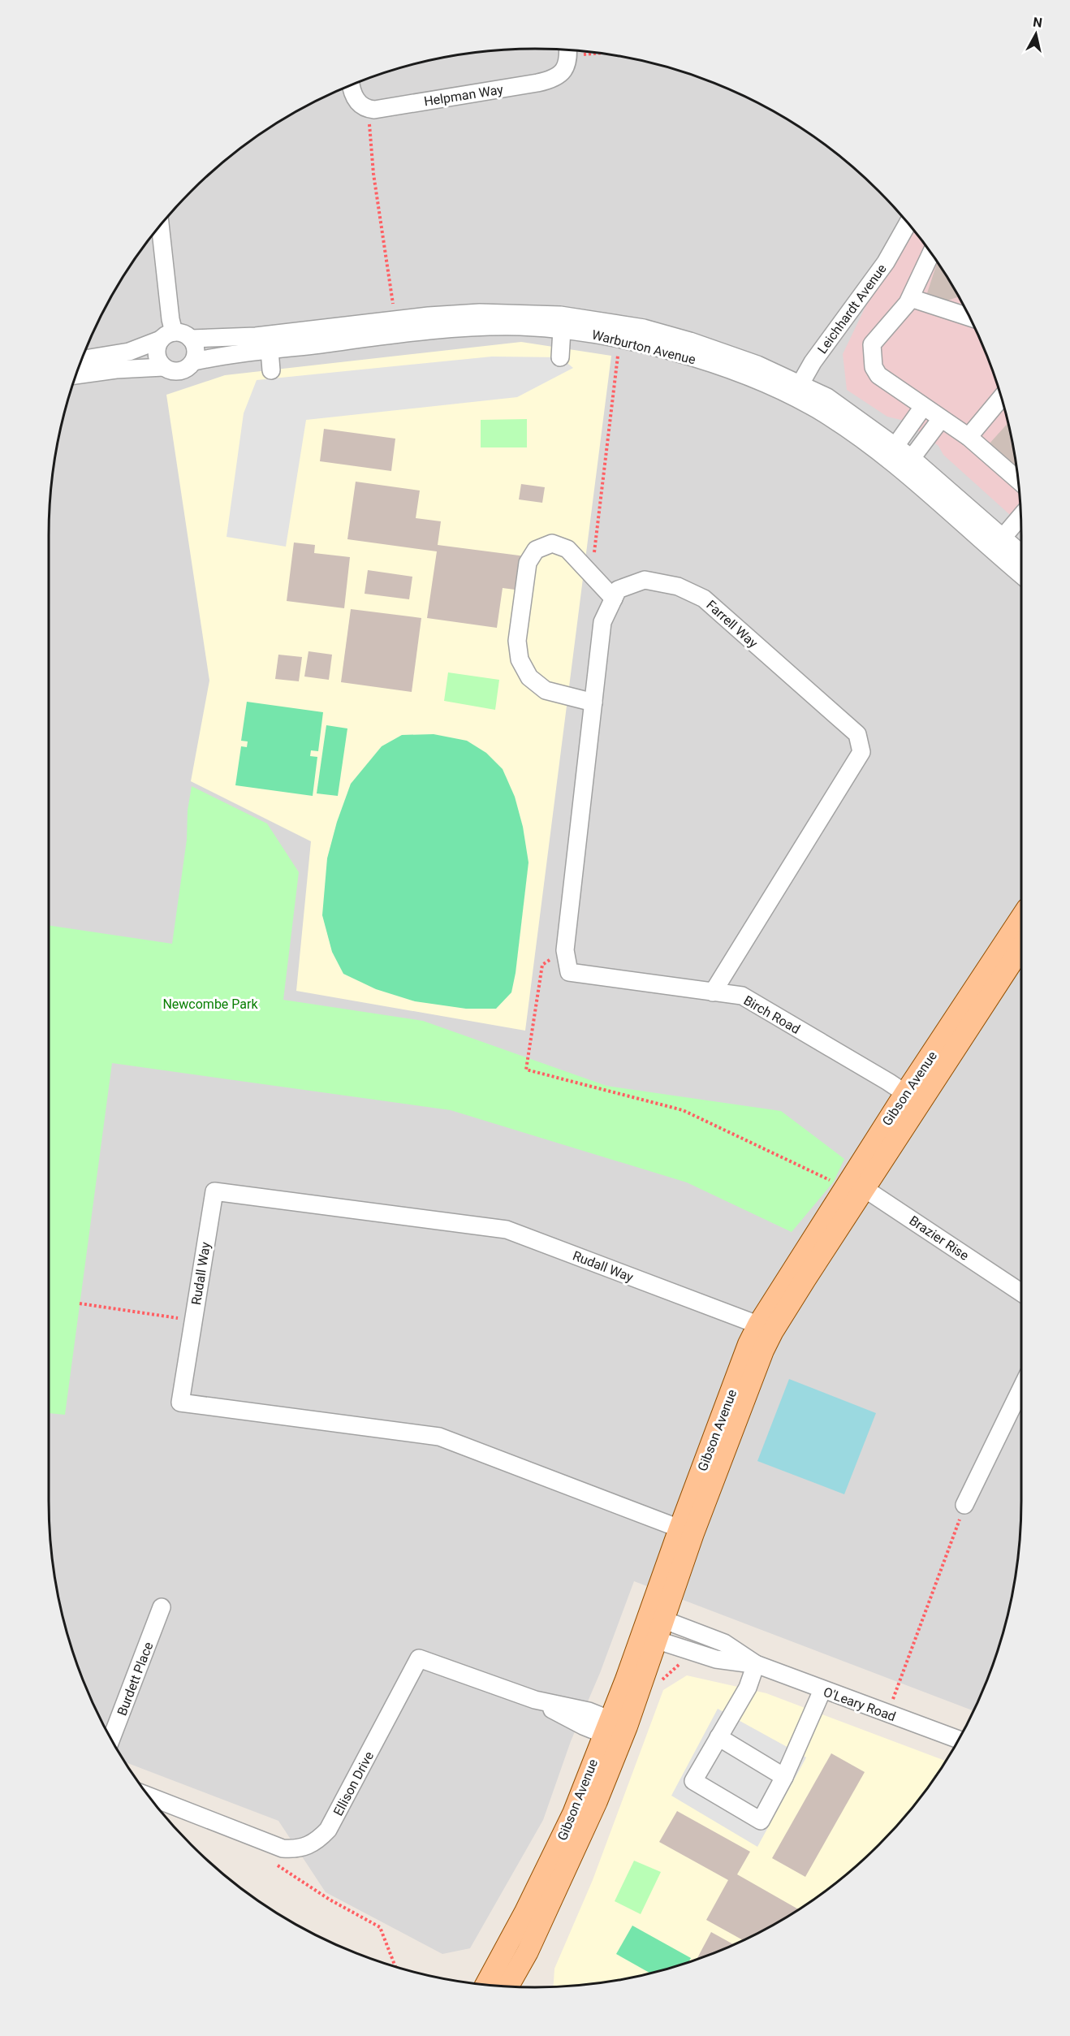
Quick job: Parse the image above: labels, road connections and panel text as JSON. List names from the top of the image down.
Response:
{
  "streets": {
    "main road": ["Gibson Avenue"],
    "street": [
      "Helpman Way",
      "Leichhardt Avenue",
      "Warburton Avenue",
      "Farrell Way",
      "Birch Road",
      "Brazier Rise",
      "Rudall Way",
      "Burdett Place",
      "O'Leary Road",
      "Ellison Drive"
    ]
  },
  "crossings": [
    ["Leichhardt Avenue", "Warburton Avenue"],
    ["Farrell Way", "Birch Road"],
    ["Birch Road", "Gibson Avenue"],
    ["Gibson Avenue", "Brazier Rise"],
    ["Gibson Avenue", "Rudall Way"],
    ["Gibson Avenue", "O'Leary Road"],
    ["Gibson Avenue", "Ellison Drive"]
  ],
  "parks": ["Newcombe Park"],
  "north": "top"
}
